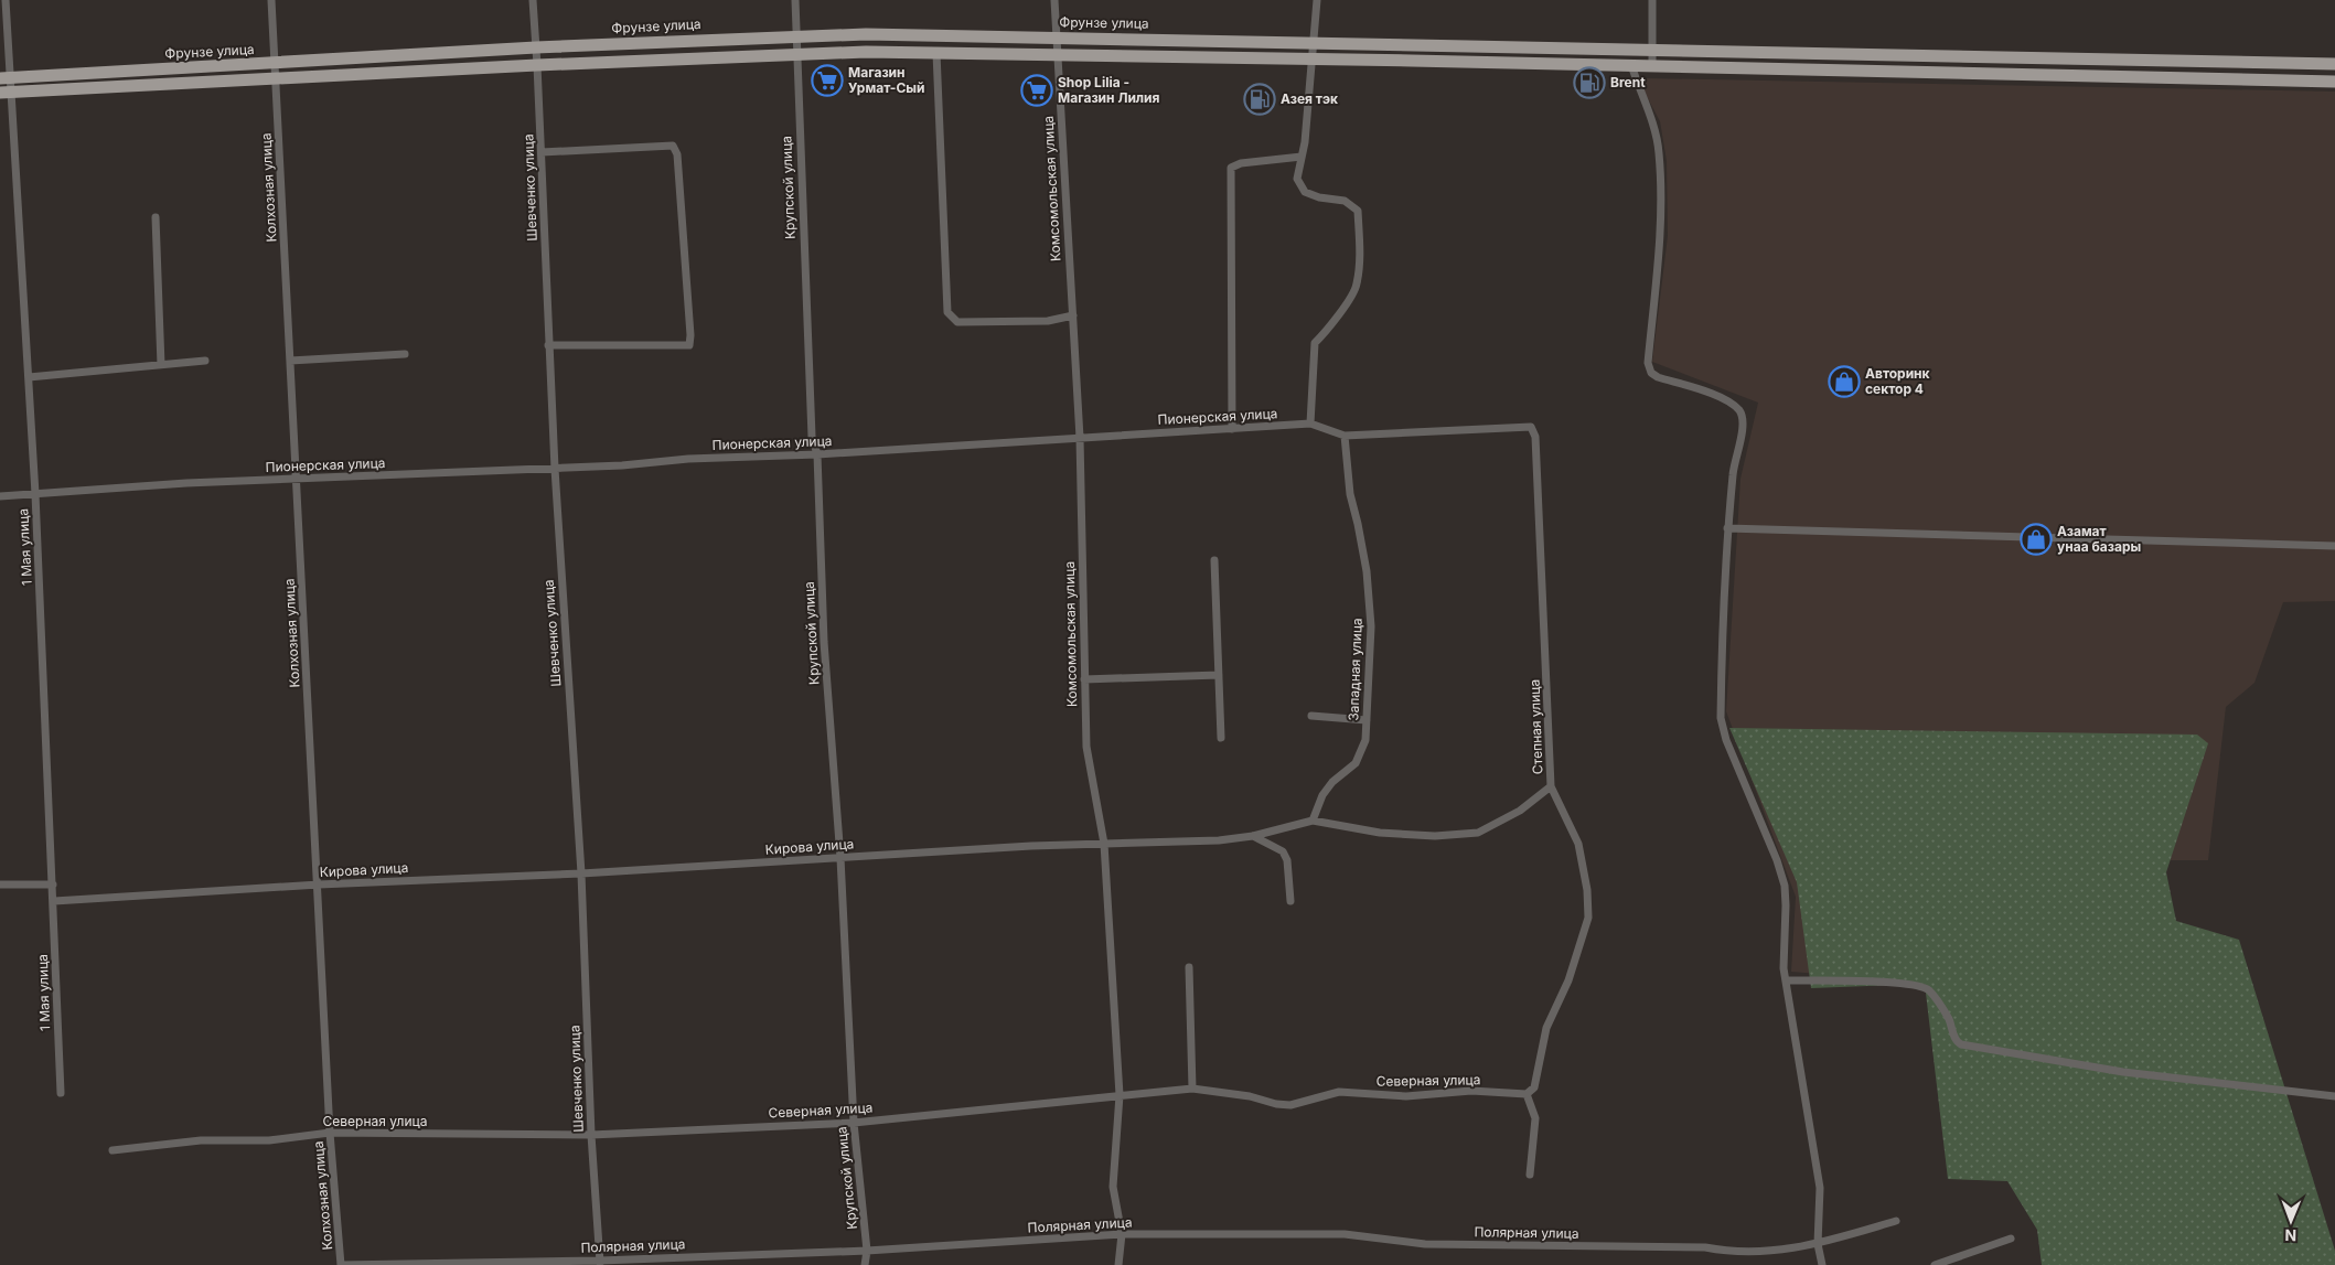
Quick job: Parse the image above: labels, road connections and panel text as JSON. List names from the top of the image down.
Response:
{
  "streets": {
    "main road": ["Фрунзе улица"],
    "street": [
      "Колхозная улица",
      "Шевченко улица",
      "Крупской улица",
      "Комсомольская улица",
      "Пионерская улица",
      "1 Мая улица",
      "Западная улица",
      "Степная улица",
      "Кирова улица",
      "Северная улица",
      "Полярная улица"
    ]
  },
  "crossings": [
    ["Фрунзе улица", "Колхозная улица"],
    ["Фрунзе улица", "Шевченко улица"],
    ["Фрунзе улица", "Крупской улица"],
    ["Фрунзе улица", "Комсомольская улица"],
    ["Фрунзе улица", "1 Мая улица"],
    ["Колхозная улица", "Пионерская улица"],
    ["Колхозная улица", "Кирова улица"],
    ["Колхозная улица", "Северная улица"],
    ["Колхозная улица", "Полярная улица"],
    ["Шевченко улица", "Пионерская улица"],
    ["Шевченко улица", "Кирова улица"],
    ["Шевченко улица", "Северная улица"],
    ["Шевченко улица", "Полярная улица"],
    ["Крупской улица", "Пионерская улица"],
    ["Крупской улица", "Кирова улица"],
    ["Крупской улица", "Северная улица"],
    ["Крупской улица", "Полярная улица"],
    ["Комсомольская улица", "Пионерская улица"],
    ["Комсомольская улица", "Кирова улица"],
    ["Комсомольская улица", "Северная улица"],
    ["Комсомольская улица", "Полярная улица"],
    ["Пионерская улица", "1 Мая улица"],
    ["Пионерская улица", "Западная улица"],
    ["Пионерская улица", "Степная улица"],
    ["1 Мая улица", "Кирова улица"],
    ["Западная улица", "Кирова улица"],
    ["Степная улица", "Кирова улица"],
    ["Степная улица", "Северная улица"]
  ],
  "places": {
    "supermarket": ["Магазин Урмат-Сый", "Shop Lilia - Магазин Лилия"],
    "fuel station": ["Brent", "Азея тэк"],
    "shop": ["Авторинк сектор 4", "Азамат унаа базары"]
  },
  "north": "bottom"
}
